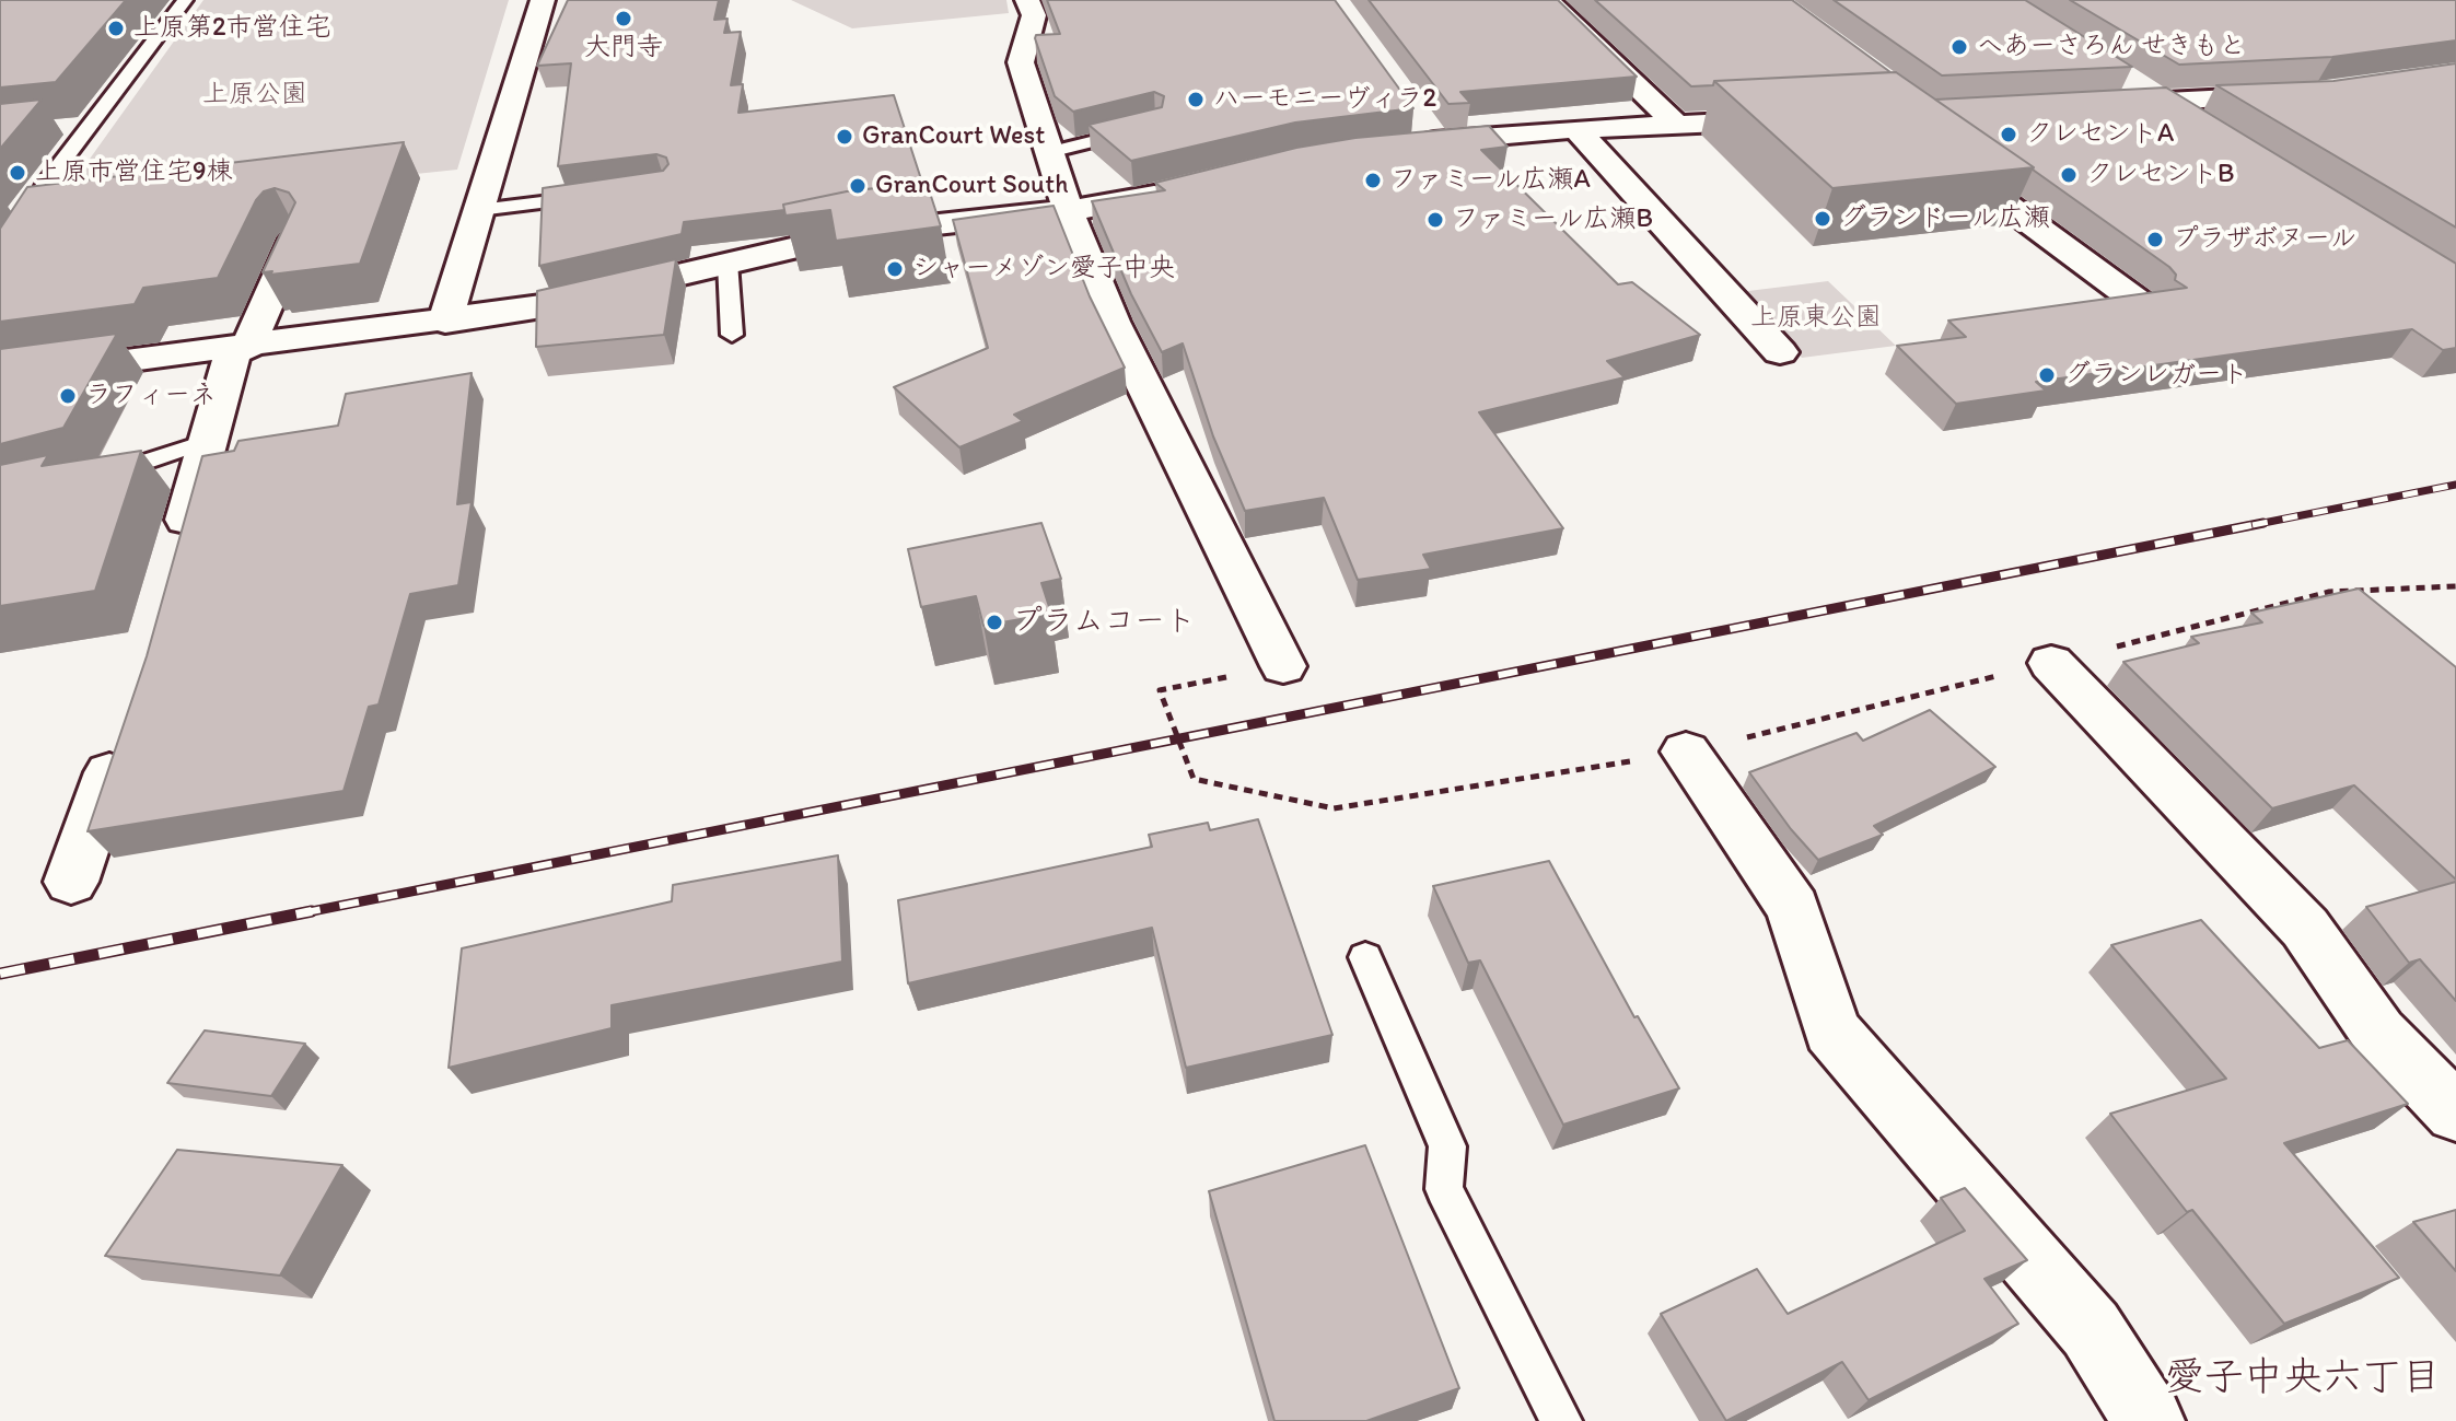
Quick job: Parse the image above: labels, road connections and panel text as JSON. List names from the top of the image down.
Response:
{
  "districts": ["愛子中央六丁目"],
  "parks": ["上原公園", "上原東公園"],
  "places": [
    "大門寺",
    "上原第2市営住宅",
    "へあーさろん せきもと",
    "ハーモニーヴィラ2",
    "クレセントA",
    "GranCourt West",
    "上原市営住宅9棟",
    "クレセントB",
    "ファミール広瀬A",
    "GranCourt South",
    "グランドール広瀬",
    "ファミール広瀬B",
    "プラザボヌール",
    "シャーメゾン愛子中央",
    "グランレガート",
    "ラフィーネ",
    "プラムコート"
  ]
}
